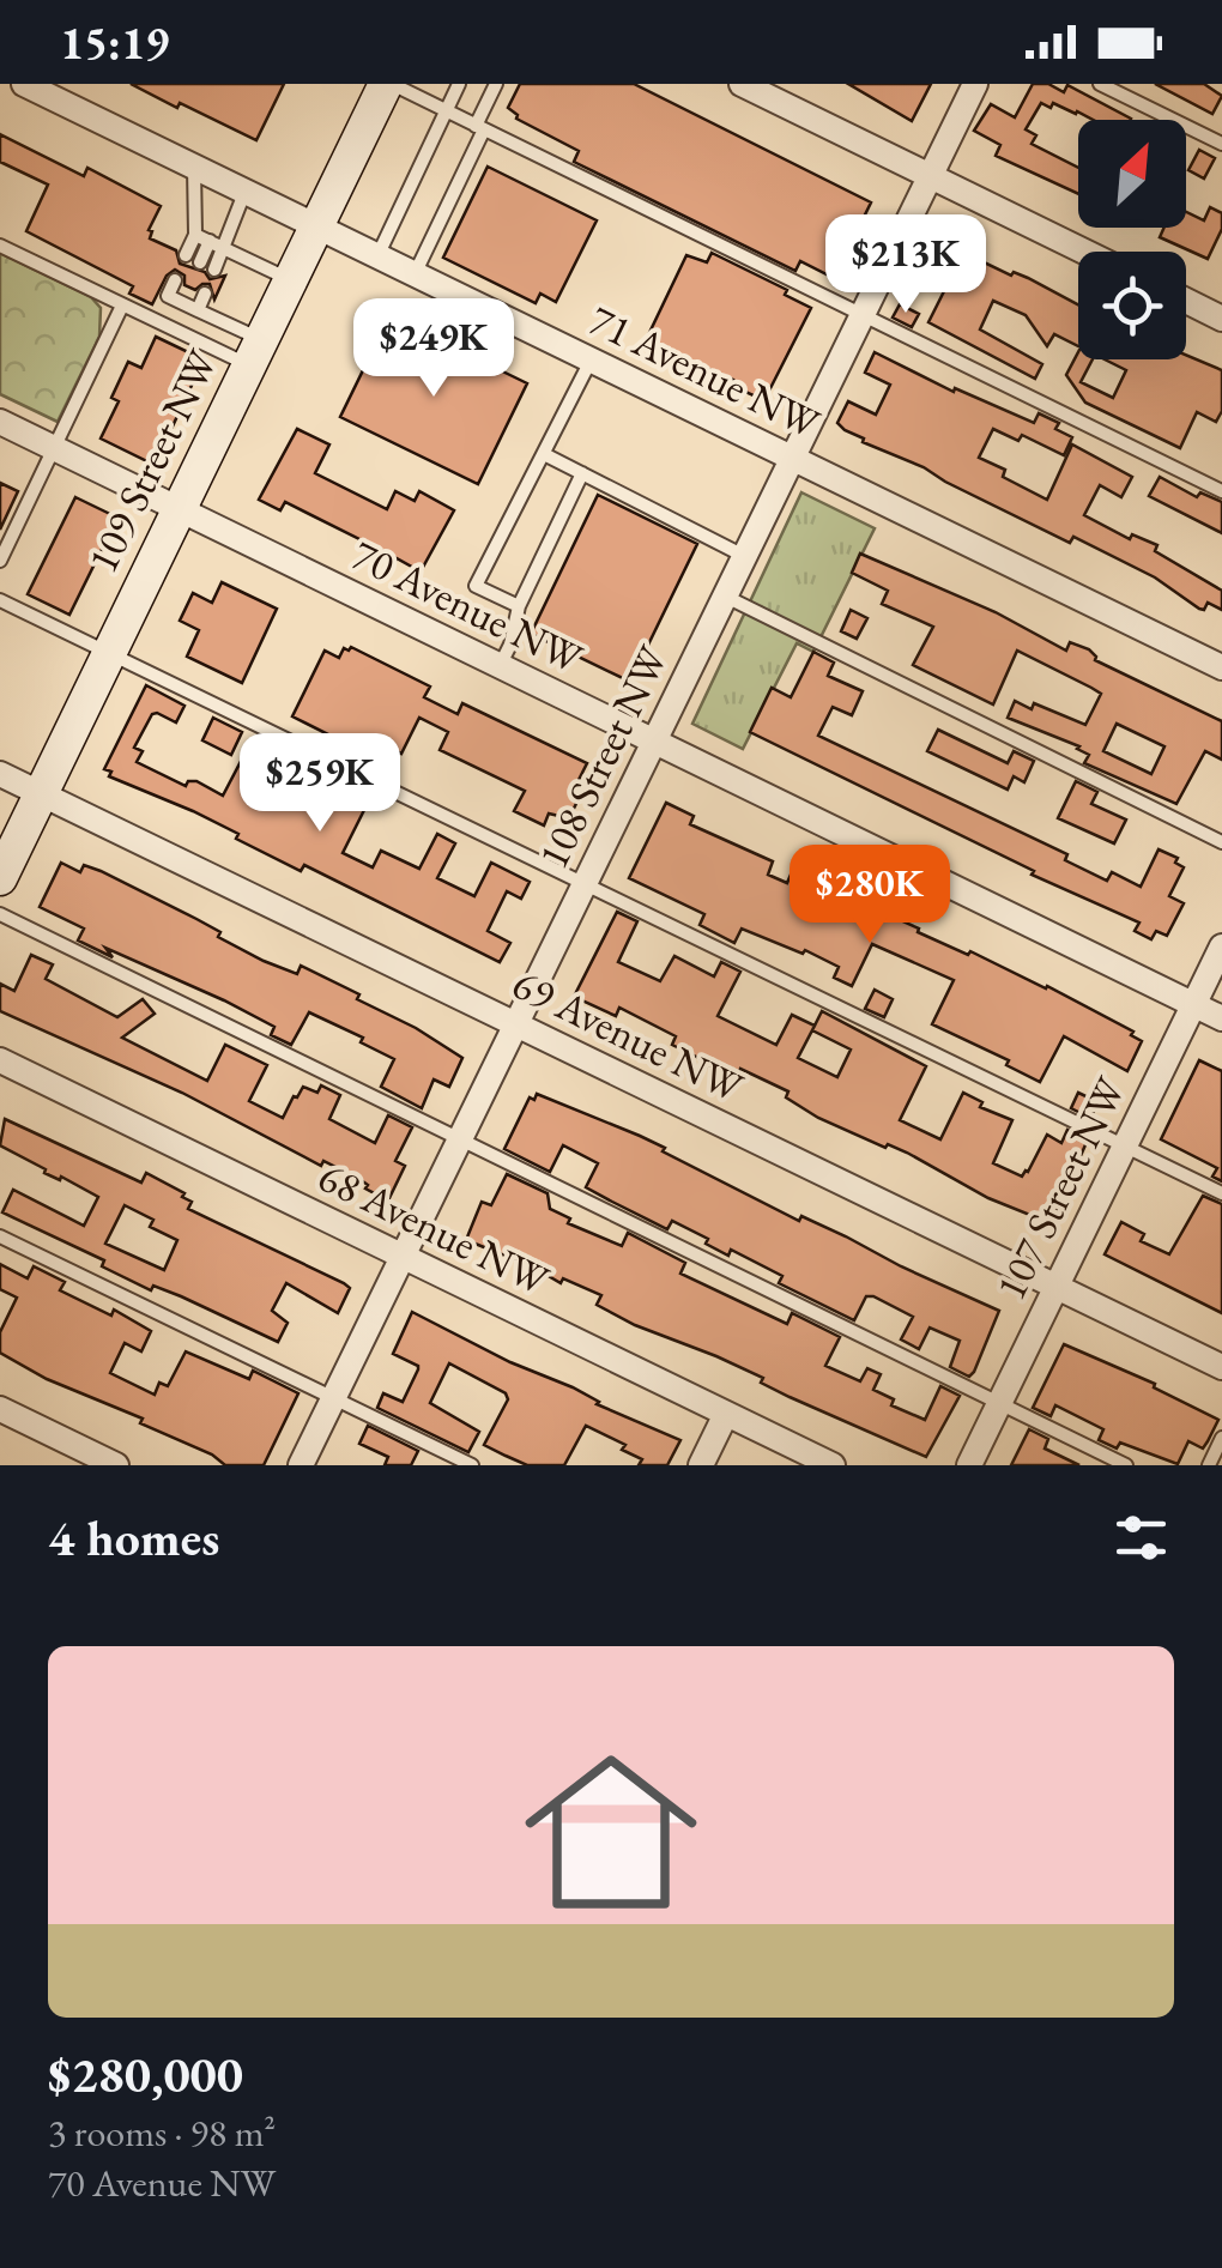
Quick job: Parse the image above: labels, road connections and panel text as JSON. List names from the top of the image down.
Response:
{
  "streets": {
    "main road": ["109 Street NW"],
    "street": [
      "71 Avenue NW",
      "70 Avenue NW",
      "108 Street NW",
      "69 Avenue NW",
      "107 Street NW",
      "68 Avenue NW"
    ]
  },
  "crossings": [
    ["71 Avenue NW", "109 Street NW"],
    ["71 Avenue NW", "108 Street NW"],
    ["109 Street NW", "70 Avenue NW"],
    ["109 Street NW", "69 Avenue NW"],
    ["70 Avenue NW", "108 Street NW"],
    ["70 Avenue NW", "107 Street NW"],
    ["108 Street NW", "69 Avenue NW"],
    ["108 Street NW", "68 Avenue NW"],
    ["69 Avenue NW", "107 Street NW"]
  ],
  "north": "top right",
  "page": {
    "status": "15:19",
    "price": [
      "$213K",
      "$249K",
      "$259K",
      "$280K"
    ],
    "heading": "4 homes",
    "list": [
      {
        "name": "$280,000",
        "note": "3 rooms · 98 m² · 70 Avenue NW"
      }
    ]
  }
}
